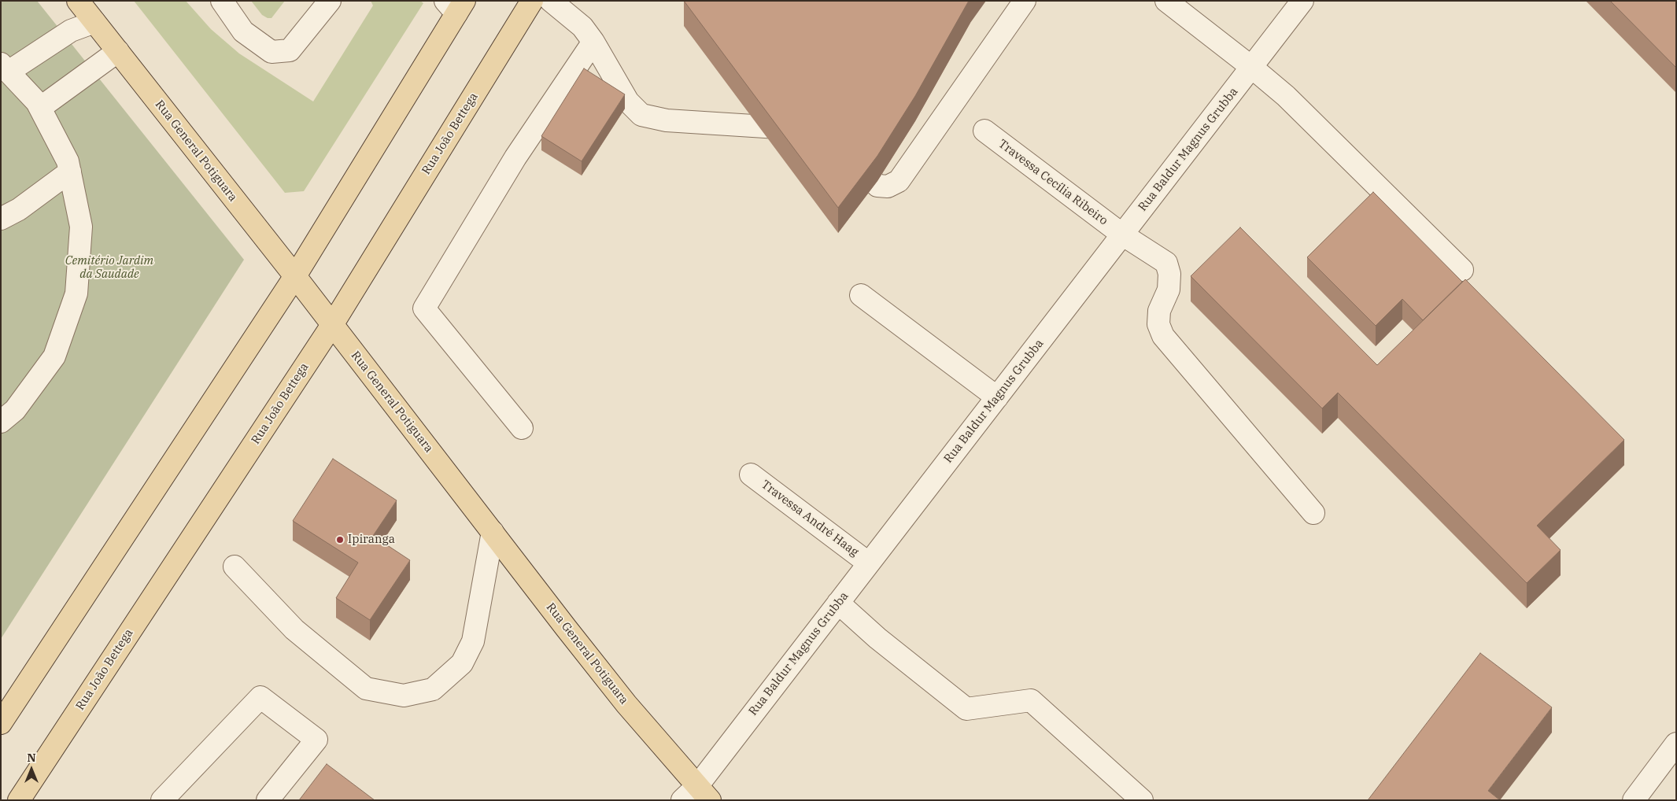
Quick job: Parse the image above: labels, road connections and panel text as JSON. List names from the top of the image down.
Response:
{
  "streets": {
    "main road": ["Rua João Bettega", "Rua General Potiguara"],
    "street": ["Rua Baldur Magnus Grubba", "Travessa Cecília Ribeiro", "Travessa André Haag"]
  },
  "crossings": [
    ["Rua João Bettega", "Rua General Potiguara"],
    ["Rua Baldur Magnus Grubba", "Rua General Potiguara"],
    ["Rua Baldur Magnus Grubba", "Travessa Cecília Ribeiro"],
    ["Rua Baldur Magnus Grubba", "Travessa André Haag"]
  ],
  "parks": ["Cemitério Jardim da Saudade"],
  "places": ["Ipiranga"],
  "north": "top"
}
